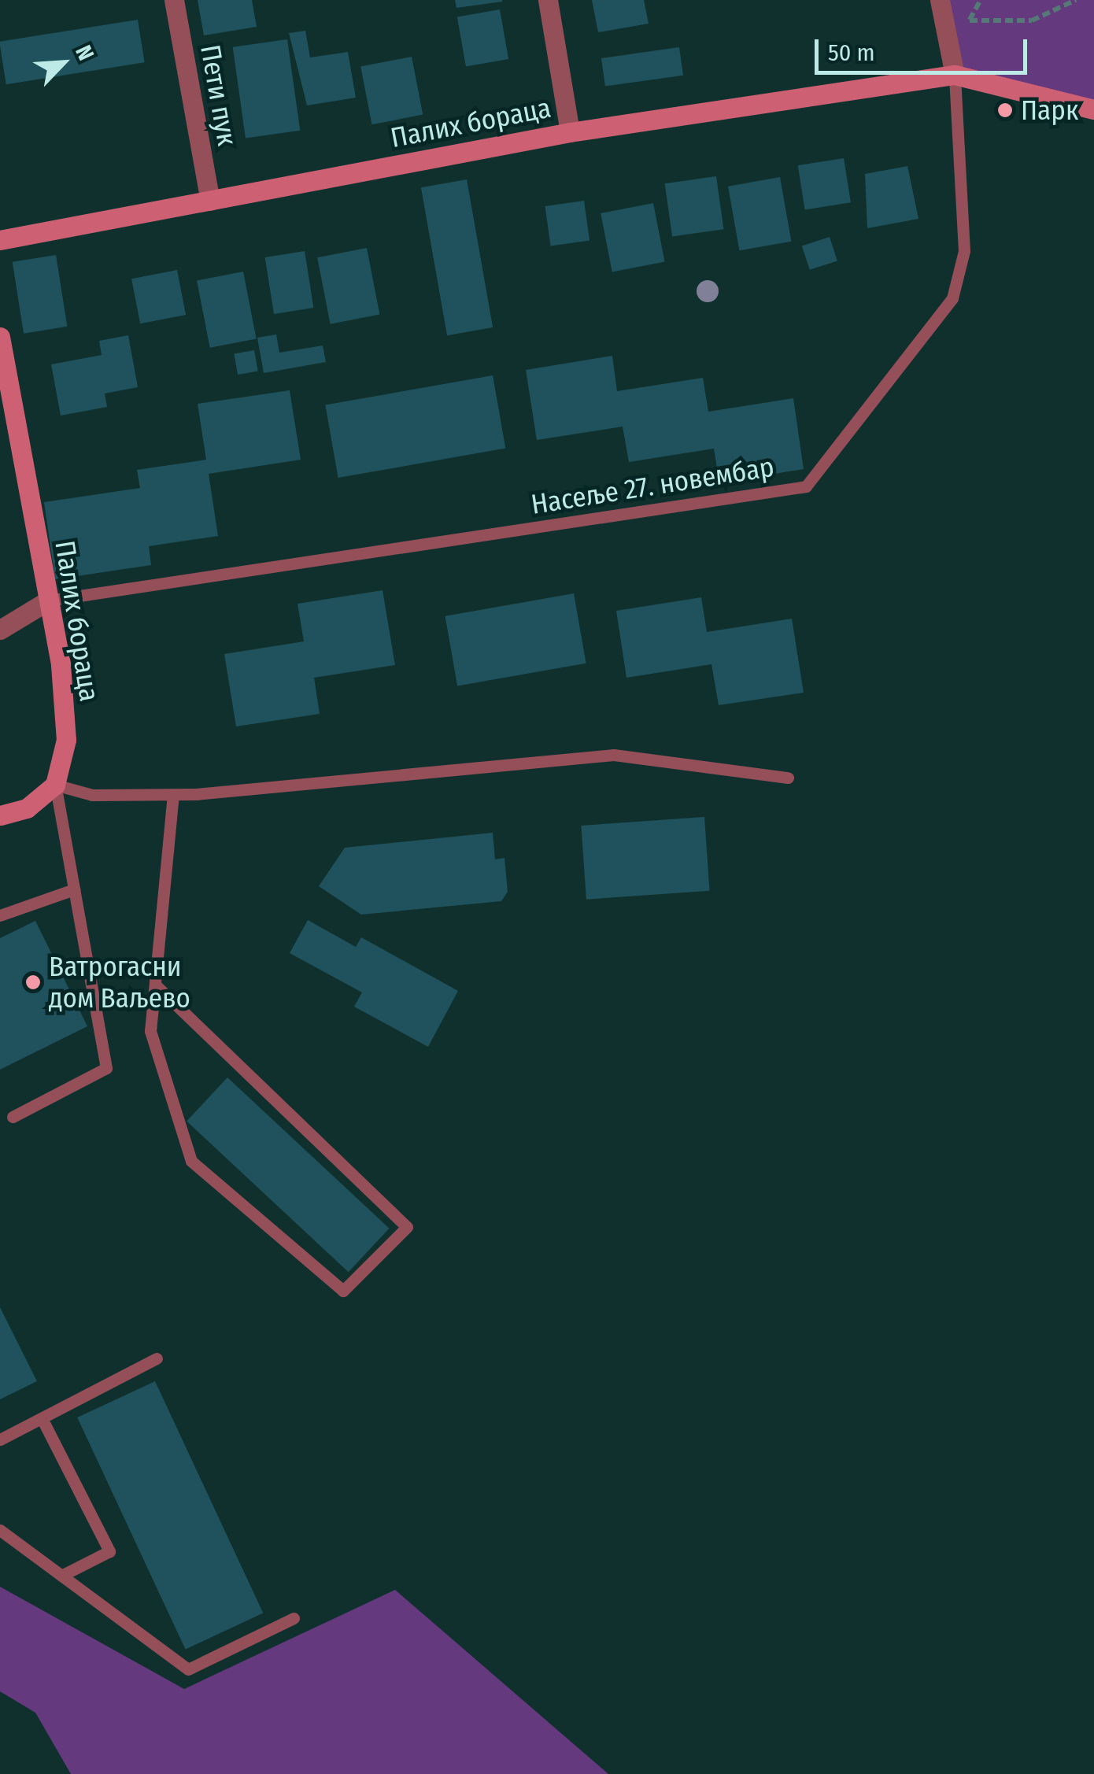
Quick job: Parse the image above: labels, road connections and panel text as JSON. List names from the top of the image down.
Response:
{
  "streets": {
    "street": ["Пети пук", "Палих бораца"],
    "lane": ["Насеље 27. новембар"]
  },
  "crossings": [
    ["Пети пук", "Палих бораца"],
    ["Палих бораца", "Насеље 27. новембар"]
  ],
  "places": ["Парк", "Ватрогасни дом Ваљево"],
  "scale_bar": "50 m",
  "north": "top right"
}
